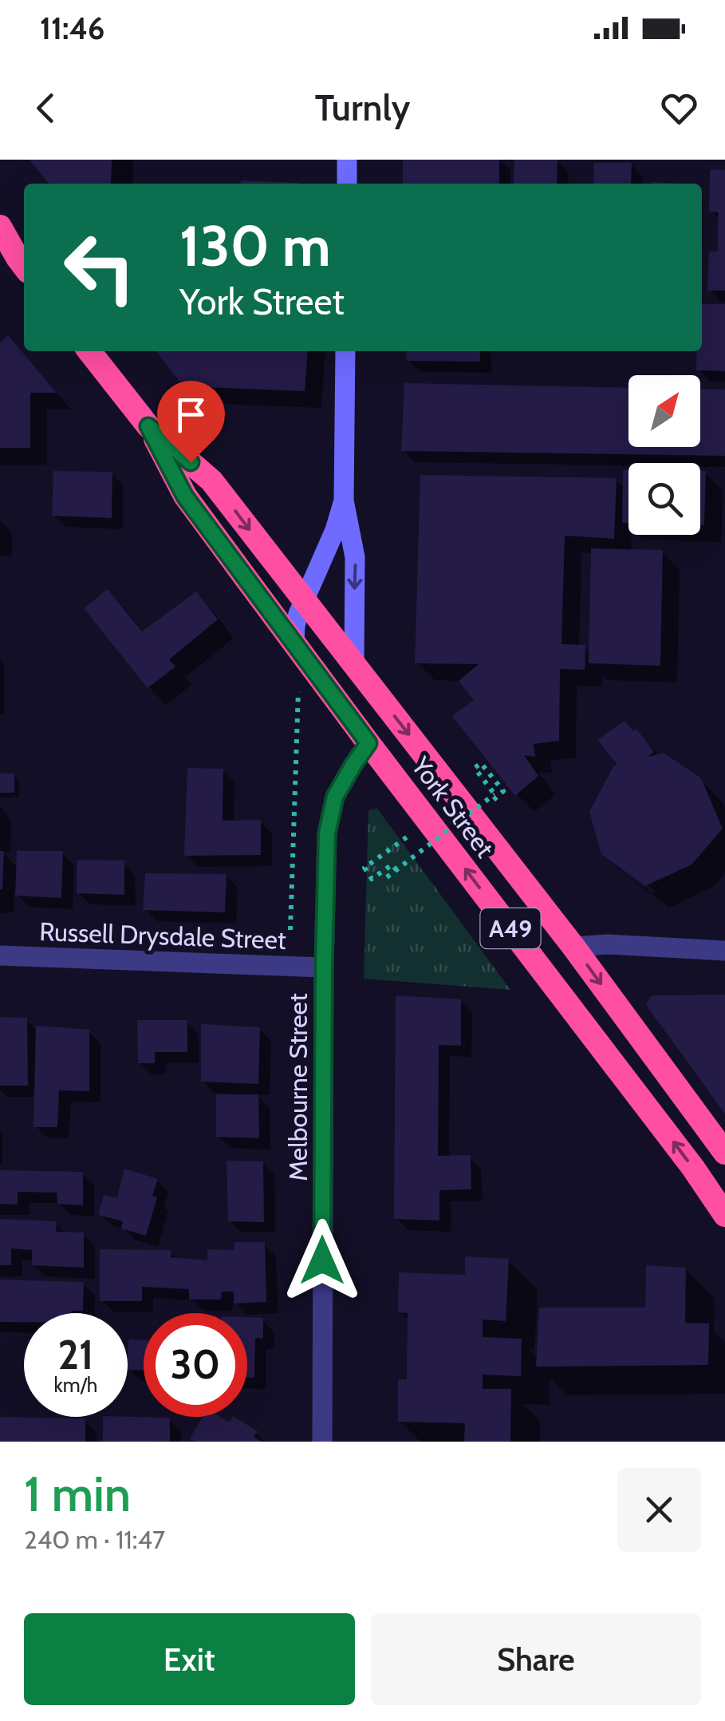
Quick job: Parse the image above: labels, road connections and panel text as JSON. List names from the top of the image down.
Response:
{
  "streets": {
    "highway": ["York Street", "A49"],
    "street": ["Russell Drysdale Street", "Melbourne Street"]
  },
  "crossings": [
    ["York Street", "Melbourne Street"],
    ["Russell Drysdale Street", "Melbourne Street"]
  ],
  "north": "top right",
  "page": {
    "status": "11:46",
    "header": "Turnly",
    "turn": ["130 m", "York Street"],
    "speed": "21 km/h",
    "limit": "30",
    "heading": ["1 min", "240 m · 11:47"],
    "buttons": ["Exit", "Share"]
  }
}
